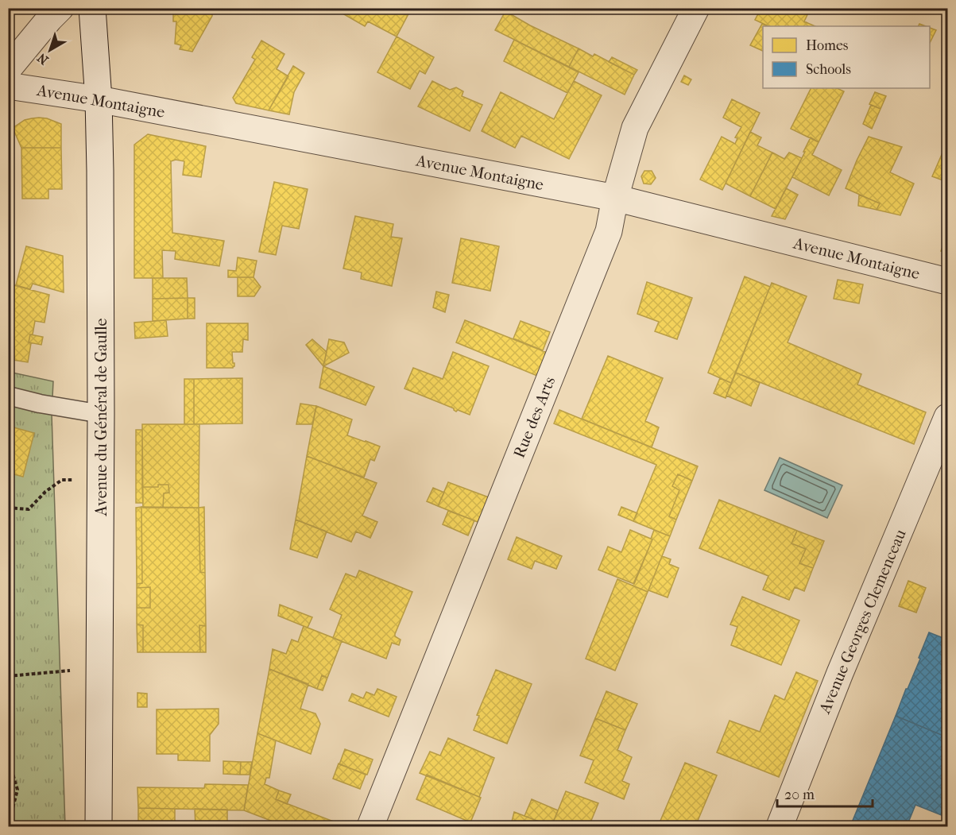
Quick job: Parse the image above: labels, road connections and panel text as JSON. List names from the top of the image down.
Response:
{
  "streets": {
    "street": [
      "Avenue Montaigne",
      "Avenue du Général de Gaulle",
      "Rue des Arts",
      "Avenue Georges Clemenceau"
    ]
  },
  "crossings": [
    ["Avenue Montaigne", "Avenue du Général de Gaulle"],
    ["Avenue Montaigne", "Rue des Arts"]
  ],
  "legend": ["Homes", "Schools"],
  "scale_bar": "20 m",
  "north": "bottom left"
}
